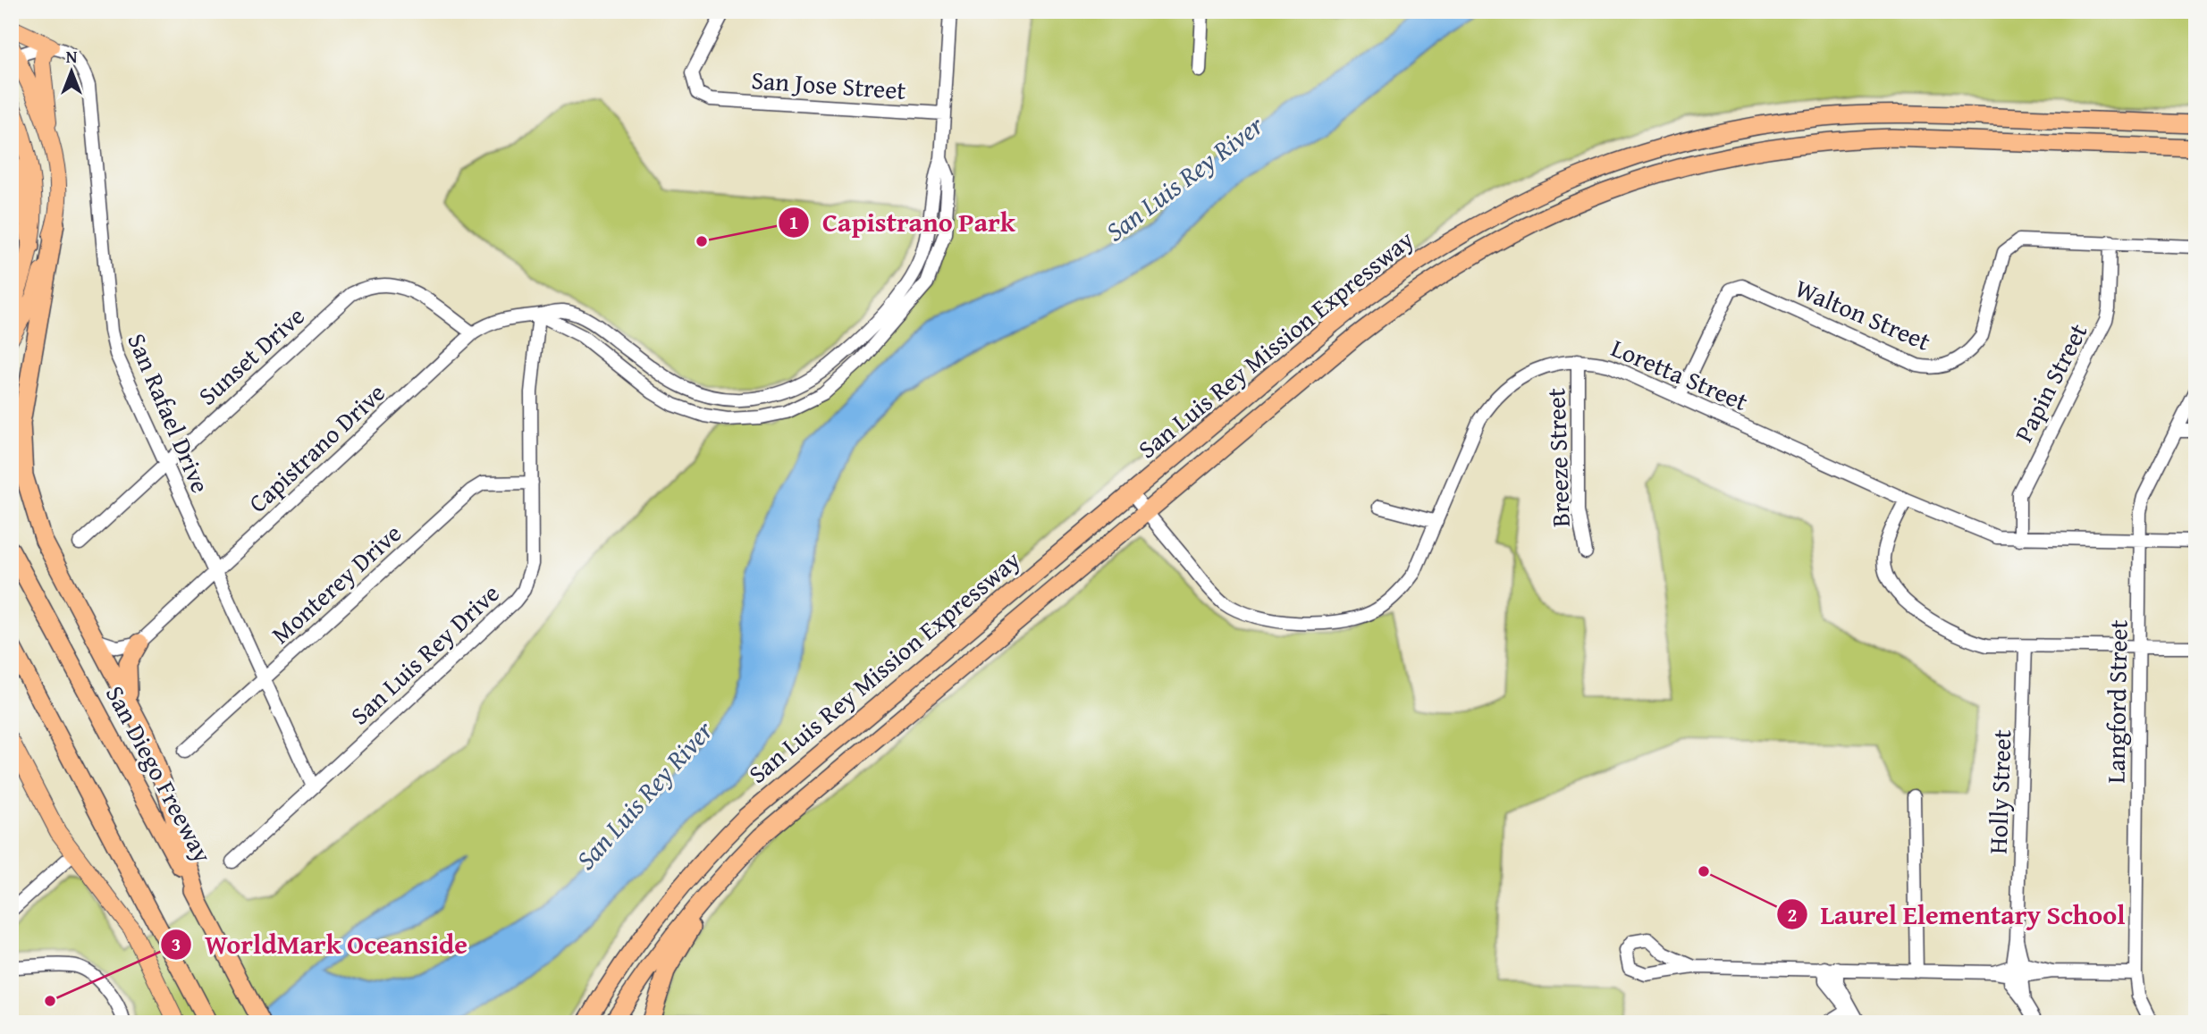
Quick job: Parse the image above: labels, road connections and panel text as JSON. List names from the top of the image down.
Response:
{
  "streets": {
    "highway": ["San Luis Rey Mission Expressway", "San Diego Freeway"],
    "street": [
      "San Jose Street",
      "Walton Street",
      "Sunset Drive",
      "Loretta Street",
      "Papin Street",
      "San Rafael Drive",
      "Capistrano Drive",
      "Breeze Street",
      "Monterey Drive",
      "San Luis Rey Drive",
      "Langford Street",
      "Holly Street"
    ]
  },
  "crossings": [
    ["San Jose Street", "Capistrano Drive"],
    ["Walton Street", "Loretta Street"],
    ["Walton Street", "Papin Street"],
    ["San Luis Rey Mission Expressway", "Loretta Street"],
    ["Sunset Drive", "San Rafael Drive"],
    ["Sunset Drive", "Capistrano Drive"],
    ["Loretta Street", "Papin Street"],
    ["Loretta Street", "Breeze Street"],
    ["Loretta Street", "Langford Street"],
    ["San Rafael Drive", "Capistrano Drive"],
    ["San Rafael Drive", "Monterey Drive"],
    ["San Rafael Drive", "San Luis Rey Drive"],
    ["Capistrano Drive", "San Luis Rey Drive"],
    ["Monterey Drive", "San Luis Rey Drive"]
  ],
  "water": ["San Luis Rey River"],
  "places": ["Capistrano Park", "Laurel Elementary School", "WorldMark Oceanside"],
  "north": "top"
}
